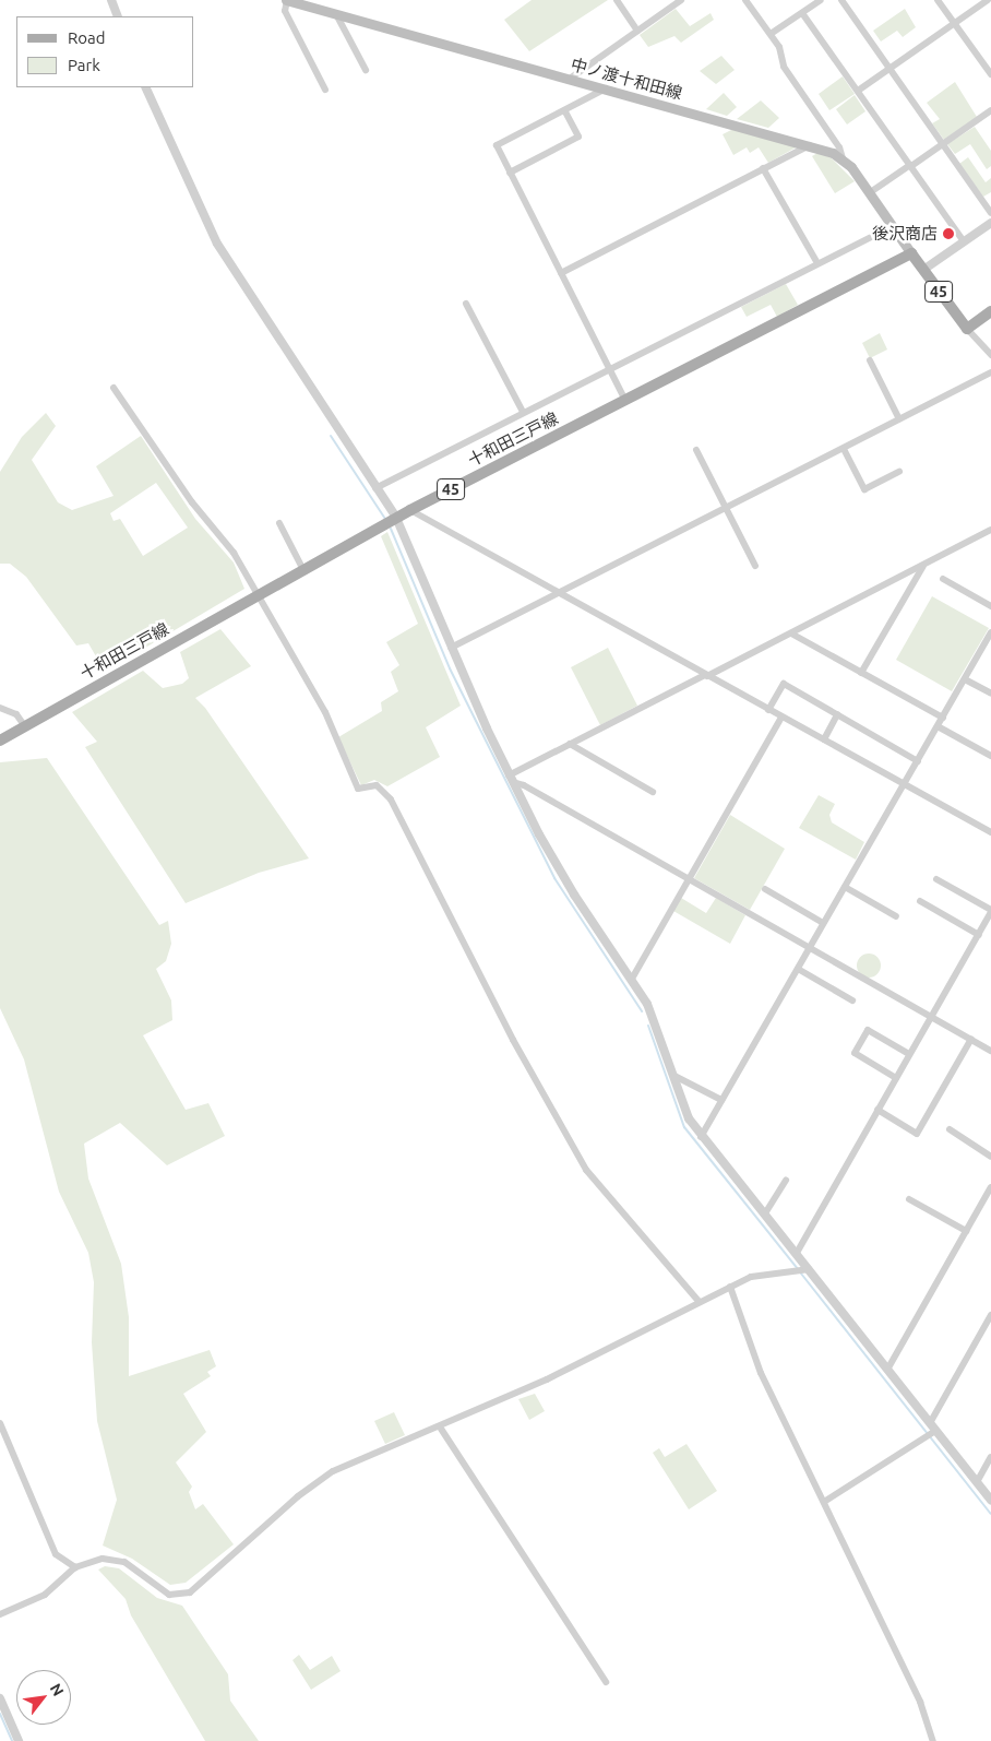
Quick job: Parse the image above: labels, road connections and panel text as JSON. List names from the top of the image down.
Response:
{
  "streets": {
    "main road": ["中ノ渡十和田線", "45", "十和田三戸線"]
  },
  "crossings": [
    ["45", "十和田三戸線"]
  ],
  "places": ["後沢商店"],
  "legend": ["Road", "Park"],
  "north": "top right"
}
